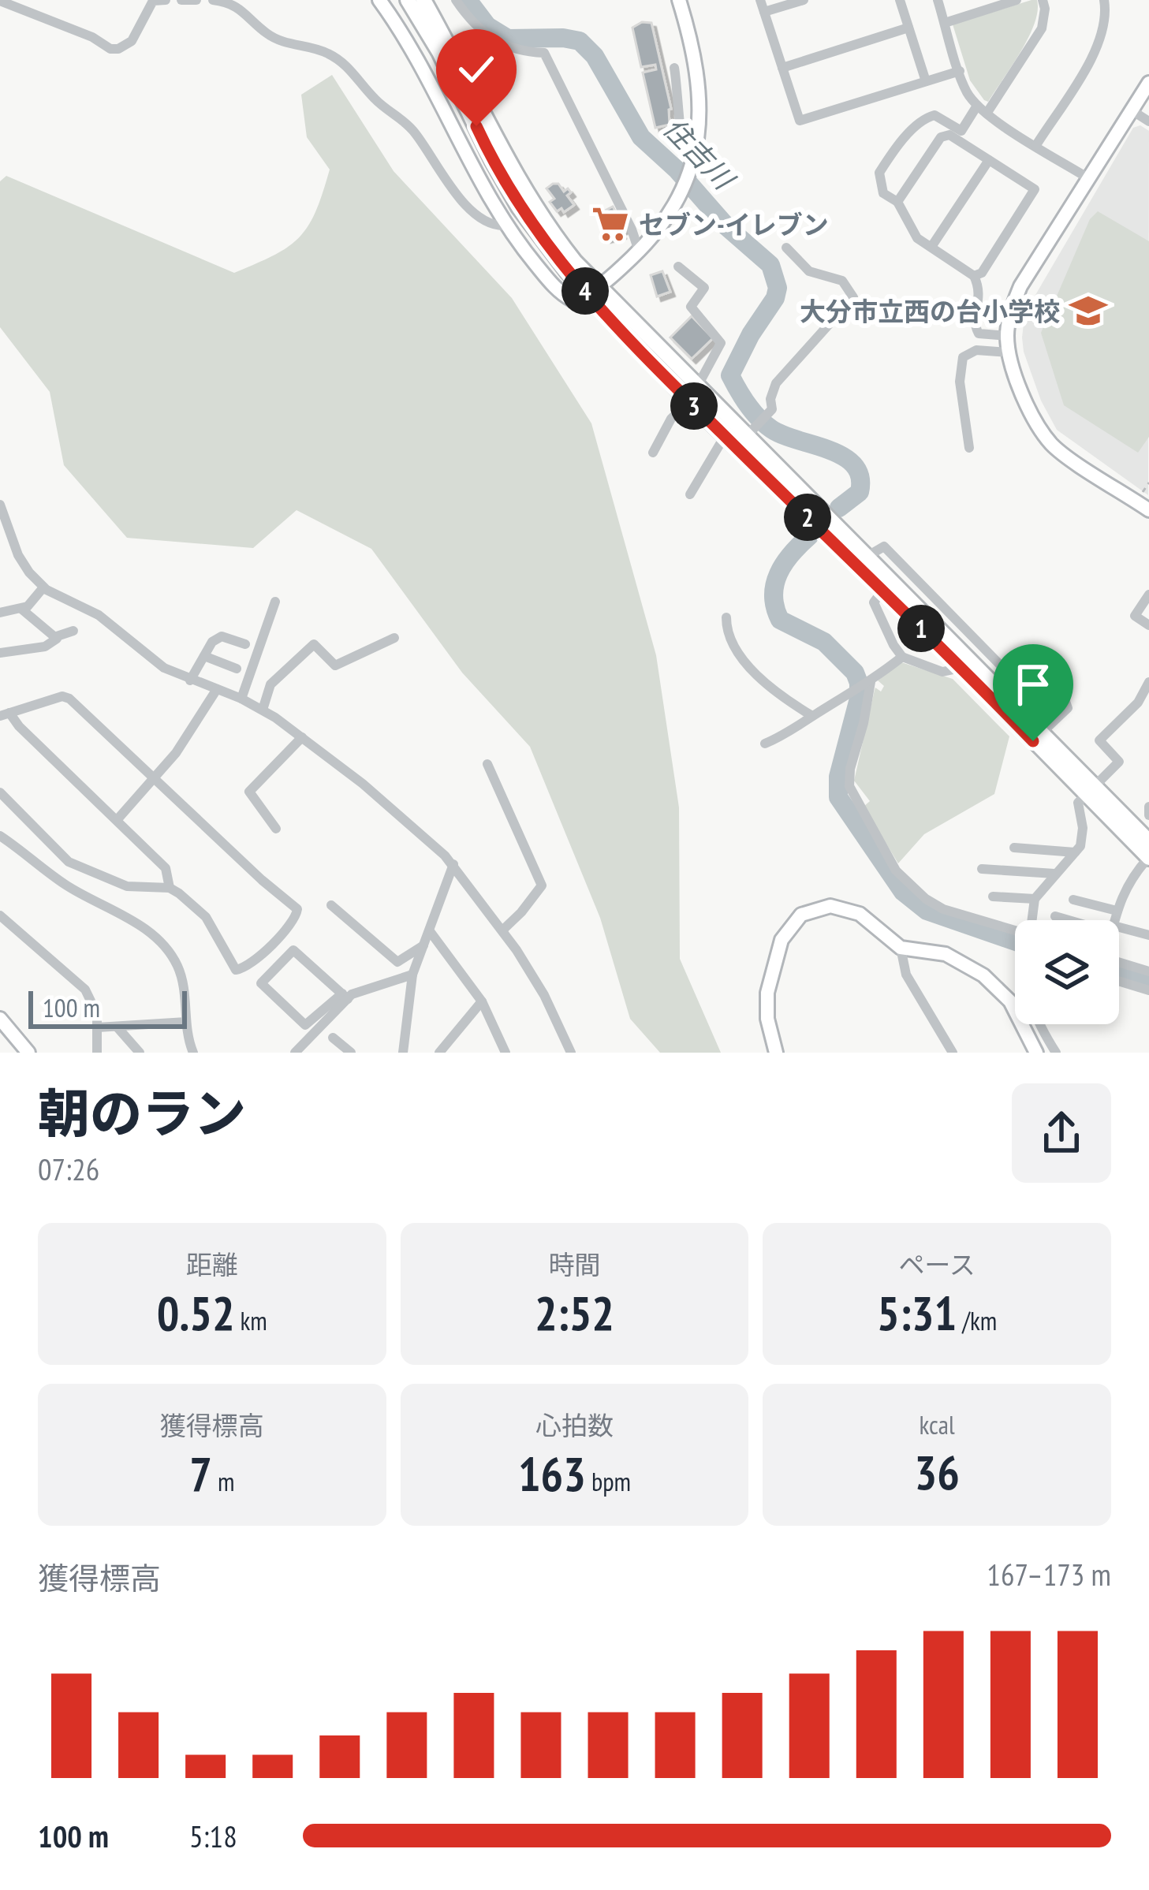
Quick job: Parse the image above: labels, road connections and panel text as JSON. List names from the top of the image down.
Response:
{
  "water": ["住吉川"],
  "places": {
    "supermarket": ["セブン-イレブン"],
    "school or university": ["大分市立西の台小学校"]
  },
  "scale_bar": "100 m",
  "page": {
    "pins": [
      "4",
      "3",
      "2",
      "1"
    ],
    "scale": "100 m",
    "heading": ["朝のラン", "07:26"],
    "stats": [
      ["距離", "0.52 km"],
      ["時間", "2:52"],
      ["ペース", "5:31 /km"],
      ["獲得標高", "7 m"],
      ["心拍数", "163 bpm"],
      ["kcal", "36"]
    ],
    "chart": ["獲得標高", "167–173 m"],
    "list": [
      {
        "name": "100 m",
        "note": "5:18"
      }
    ]
  }
}
